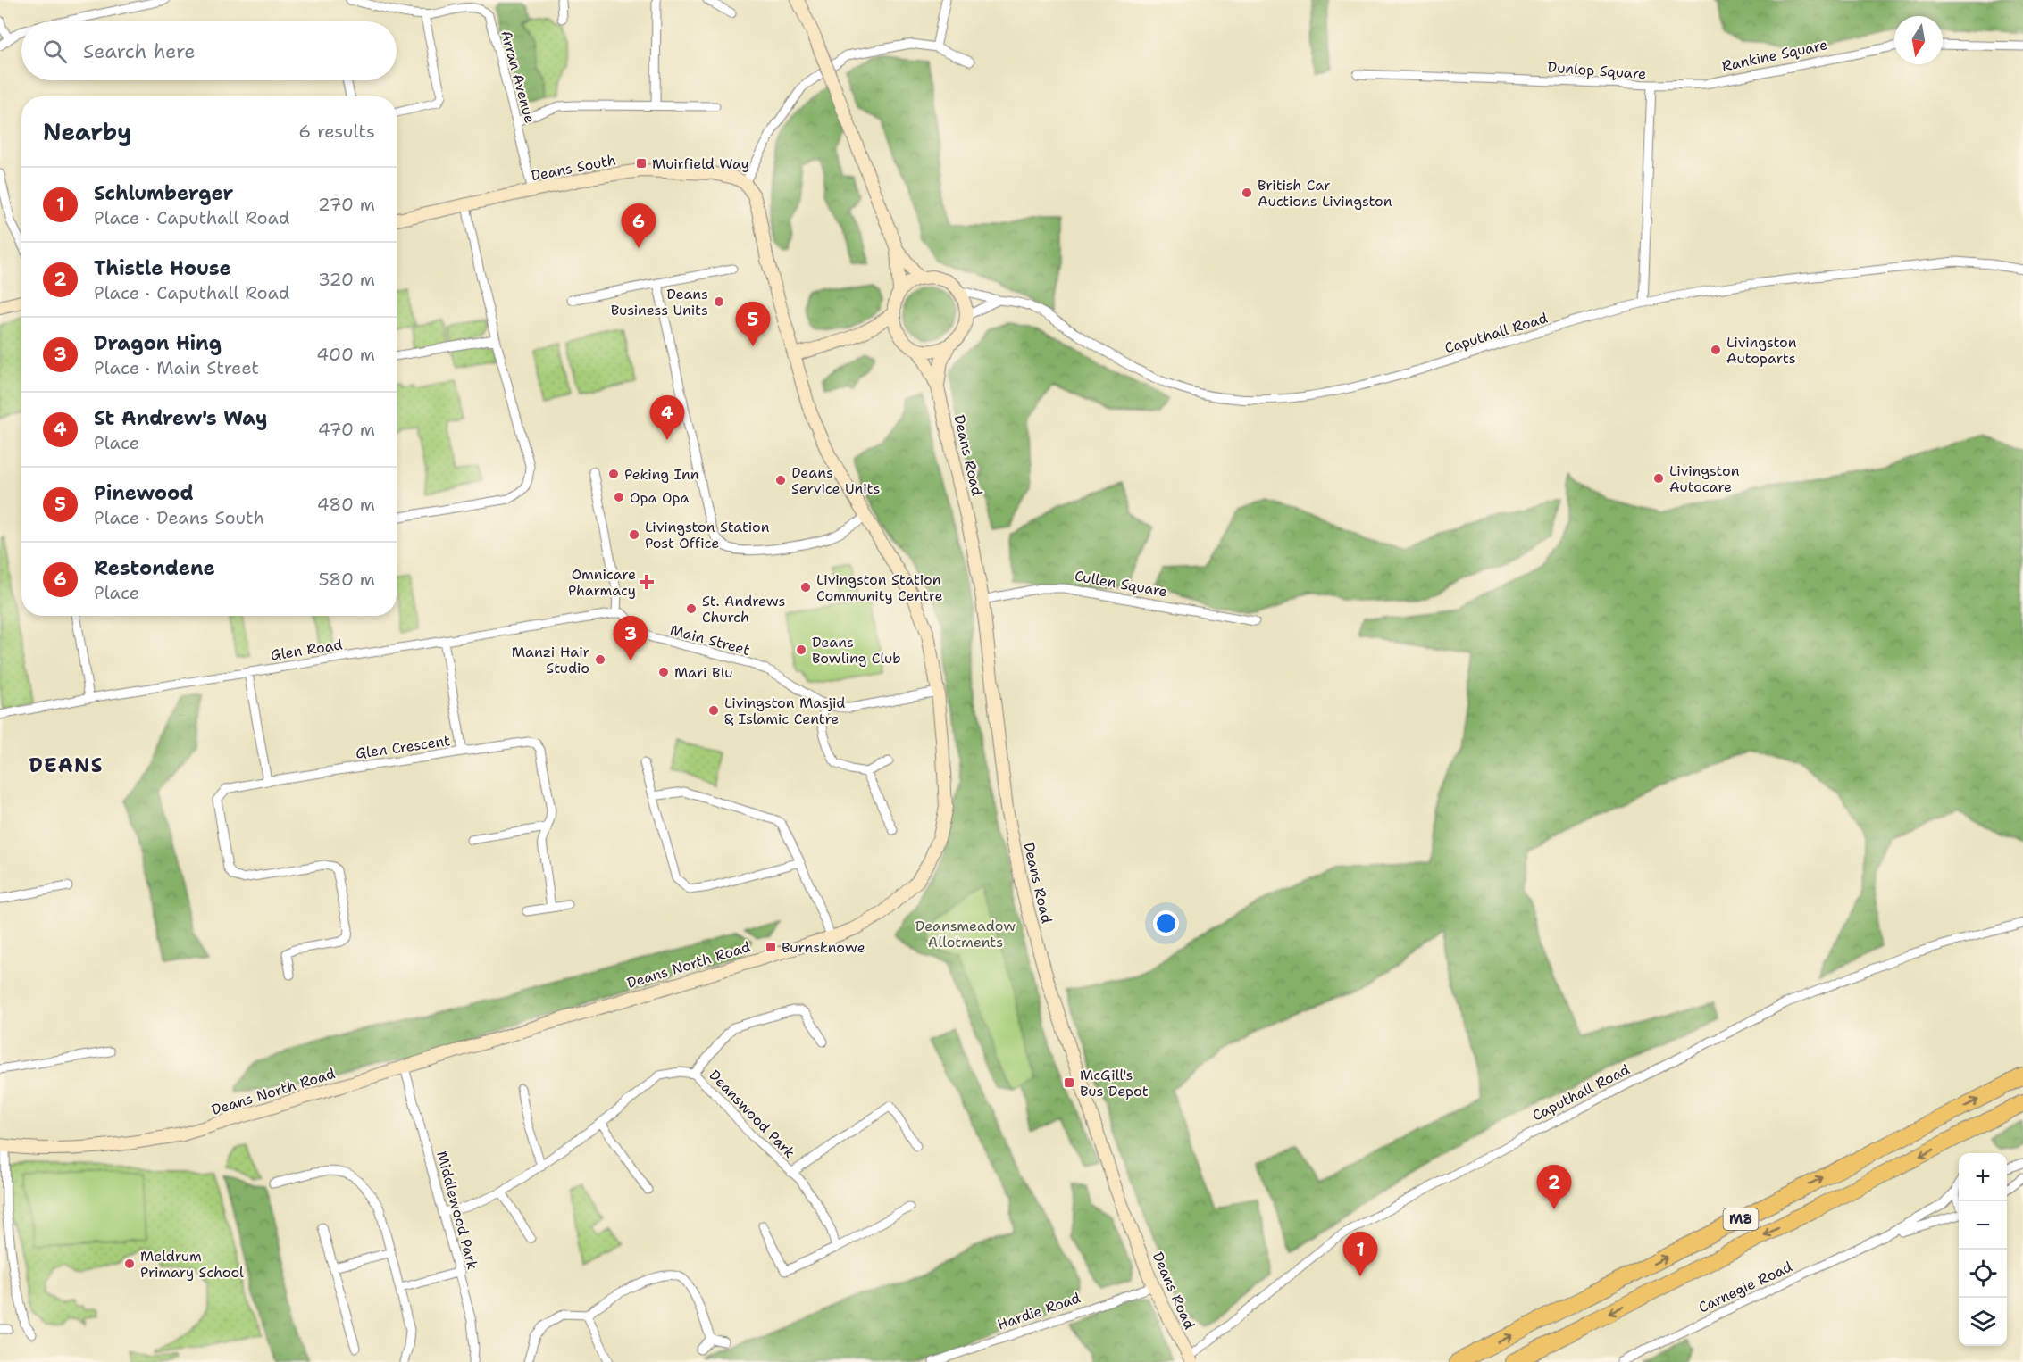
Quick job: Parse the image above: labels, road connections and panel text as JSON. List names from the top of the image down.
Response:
{
  "streets": {
    "highway": ["M8"],
    "street": [
      "Rankine Square",
      "Dunlop Square",
      "Arran Avenue",
      "Deans South",
      "Caputhall Road",
      "Deans Road",
      "Cullen Square",
      "Main Street",
      "Glen Road",
      "Glen Crescent",
      "Deans North Road",
      "Deanswood Park",
      "Middlewood Park",
      "Carnegie Road",
      "Hardie Road"
    ]
  },
  "crossings": [
    ["Rankine Square", "Dunlop Square"],
    ["Dunlop Square", "Caputhall Road"],
    ["Arran Avenue", "Deans South"],
    ["Caputhall Road", "Deans Road"],
    ["Deans Road", "Cullen Square"],
    ["Deans Road", "Hardie Road"],
    ["Main Street", "Glen Road"],
    ["Main Street", "Deans North Road"],
    ["Glen Road", "Glen Crescent"],
    ["Deans North Road", "Middlewood Park"],
    ["Deanswood Park", "Middlewood Park"]
  ],
  "districts": ["DEANS"],
  "parks": ["Deansmeadow Allotments"],
  "places": {
    "transit": ["Muirfield Way", "Burnsknowe", "McGill's Bus Depot"],
    "other": [
      "British Car Auctions Livingston",
      "Deans Business Units",
      "Livingston Autoparts",
      "Peking Inn",
      "Livingston Autocare",
      "Deans Service Units",
      "Opa Opa",
      "Livingston Station Post Office",
      "Livingston Station Community Centre",
      "St. Andrews Church",
      "Deans Bowling Club",
      "Manzi Hair Studio",
      "Mari Blu",
      "Livingston Masjid & Islamic Centre",
      "Meldrum Primary School"
    ],
    "health": ["Omnicare Pharmacy"]
  },
  "north": "bottom",
  "page": {
    "search": "Search here",
    "heading": ["Nearby", "6 results"],
    "list": [
      {
        "mark": "1",
        "name": "Schlumberger",
        "note": "Place · Caputhall Road",
        "value": "270 m"
      },
      {
        "mark": "2",
        "name": "Thistle House",
        "note": "Place · Caputhall Road",
        "value": "320 m"
      },
      {
        "mark": "3",
        "name": "Dragon Hing",
        "note": "Place · Main Street",
        "value": "400 m"
      },
      {
        "mark": "4",
        "name": "St Andrew's Way",
        "note": "Place",
        "value": "470 m"
      },
      {
        "mark": "5",
        "name": "Pinewood",
        "note": "Place · Deans South",
        "value": "480 m"
      },
      {
        "mark": "6",
        "name": "Restondene",
        "note": "Place",
        "value": "580 m"
      }
    ],
    "pins": [
      "6",
      "5",
      "4",
      "3",
      "2",
      "1"
    ],
    "map_buttons": ["+", "−"]
  }
}
